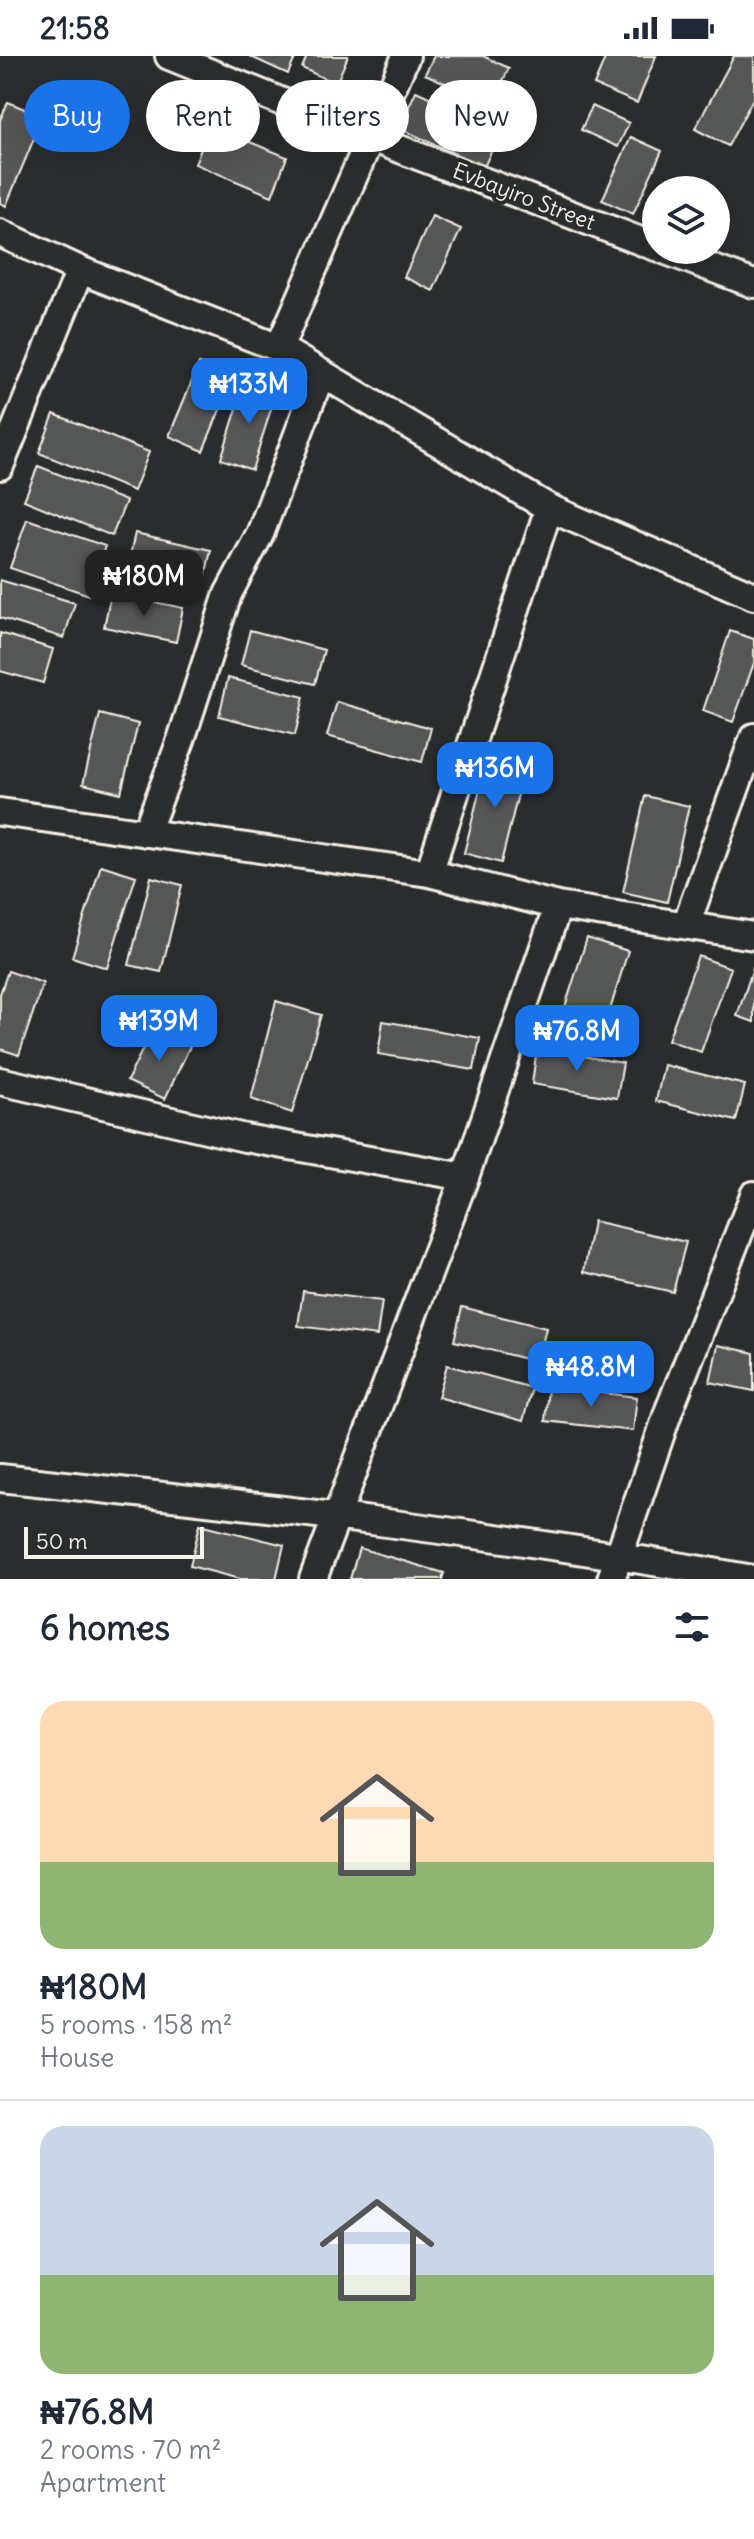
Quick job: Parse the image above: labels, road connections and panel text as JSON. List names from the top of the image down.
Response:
{
  "streets": {
    "street": ["Evbayiro Street"]
  },
  "scale_bar": "50 m",
  "page": {
    "status": "21:58",
    "chip": [
      "Buy",
      "Rent",
      "Filters",
      "New"
    ],
    "price": [
      "₦133M",
      "₦180M",
      "₦136M",
      "₦139M",
      "₦76.8M",
      "₦48.8M"
    ],
    "scale": "50 m",
    "heading": "6 homes",
    "list": [
      {
        "name": "₦180M",
        "note": "5 rooms · 158 m² · House"
      },
      {
        "name": "₦76.8M",
        "note": "2 rooms · 70 m² · Apartment"
      }
    ]
  }
}
